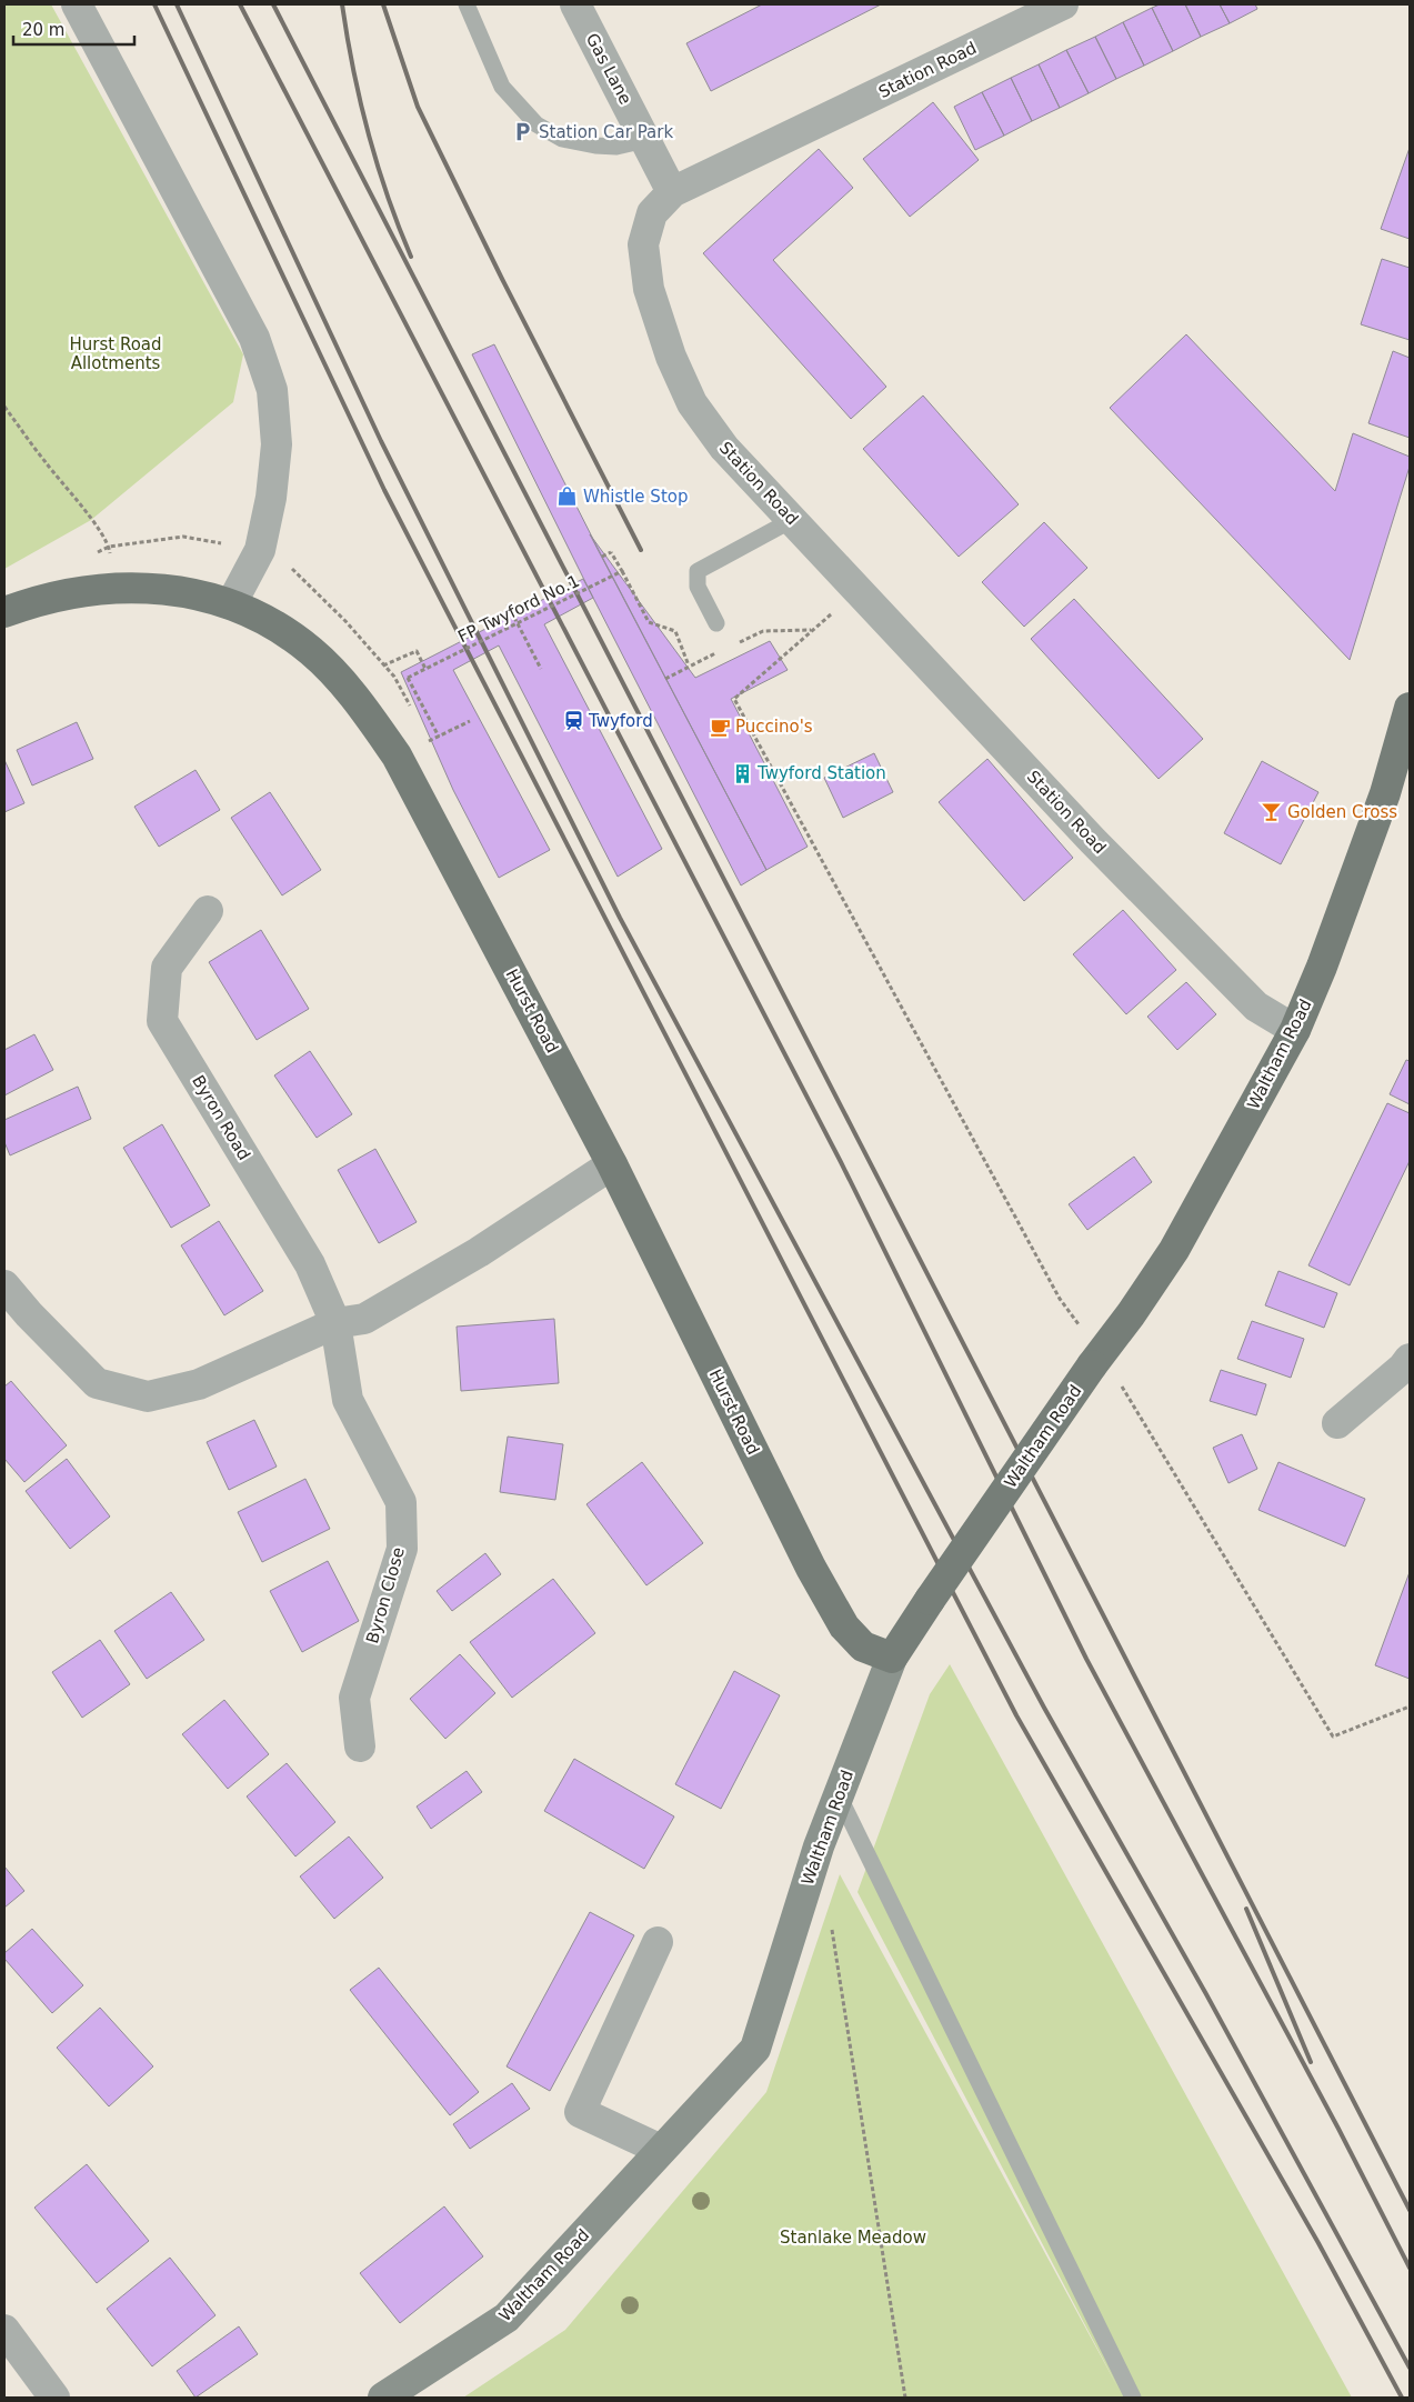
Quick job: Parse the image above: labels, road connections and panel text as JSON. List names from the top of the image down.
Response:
{
  "streets": {
    "main road": ["Hurst Road", "Waltham Road"],
    "street": [
      "Gas Lane",
      "Station Road",
      "Byron Road",
      "Byron Close"
    ],
    "path": ["FP Twyford No.1"]
  },
  "crossings": [
    ["Gas Lane", "Station Road"],
    ["Station Road", "Waltham Road"],
    ["Hurst Road", "Waltham Road"],
    ["Byron Road", "Byron Close"]
  ],
  "parks": ["Hurst Road Allotments", "Stanlake Meadow"],
  "places": {
    "parking": ["Station Car Park"],
    "shop": ["Whistle Stop"],
    "station": ["Twyford"],
    "cafe": ["Puccino's"],
    "building": ["Twyford Station"],
    "bar": ["Golden Cross"]
  },
  "scale_bar": "20 m"
}
